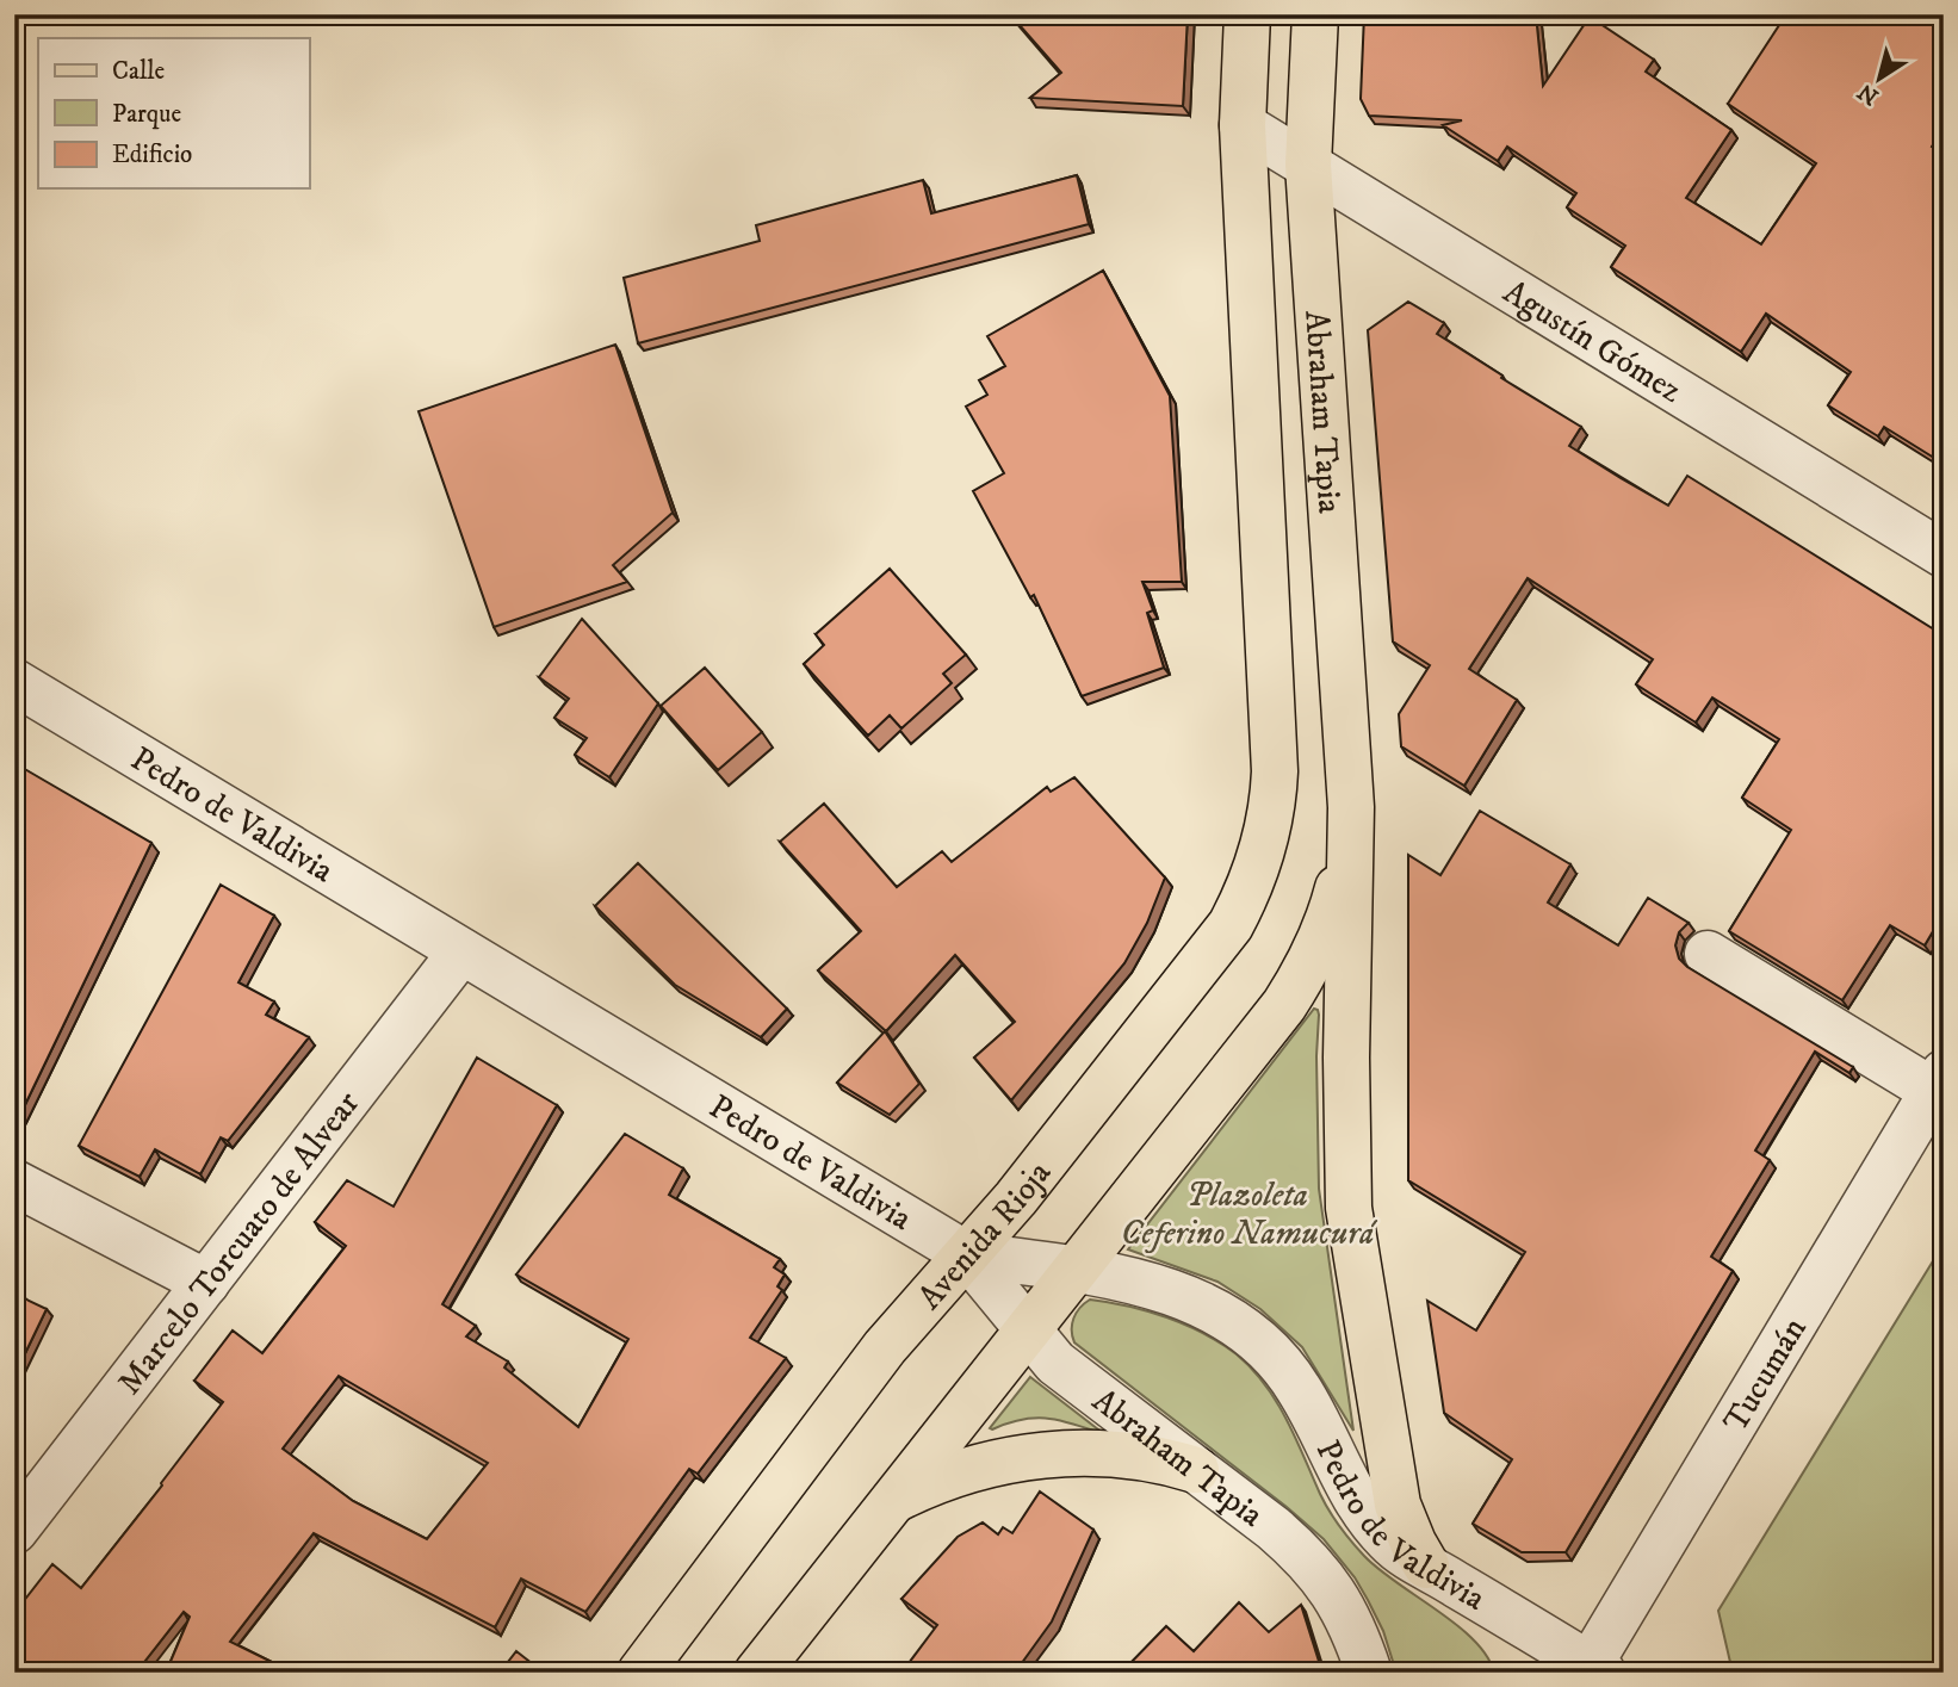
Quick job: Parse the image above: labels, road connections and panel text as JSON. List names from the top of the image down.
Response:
{
  "streets": {
    "main road": ["Abraham Tapia", "Avenida Rioja"],
    "street": [
      "Agustín Gómez",
      "Pedro de Valdivia",
      "Marcelo Torcuato de Alvear",
      "Tucumán"
    ]
  },
  "crossings": [
    ["Agustín Gómez", "Abraham Tapia"],
    ["Abraham Tapia", "Pedro de Valdivia"],
    ["Abraham Tapia", "Avenida Rioja"],
    ["Pedro de Valdivia", "Avenida Rioja"],
    ["Pedro de Valdivia", "Marcelo Torcuato de Alvear"],
    ["Pedro de Valdivia", "Tucumán"]
  ],
  "parks": ["Plazoleta Ceferino Namucurá"],
  "legend": ["Calle", "Parque", "Edificio"],
  "north": "bottom left"
}
